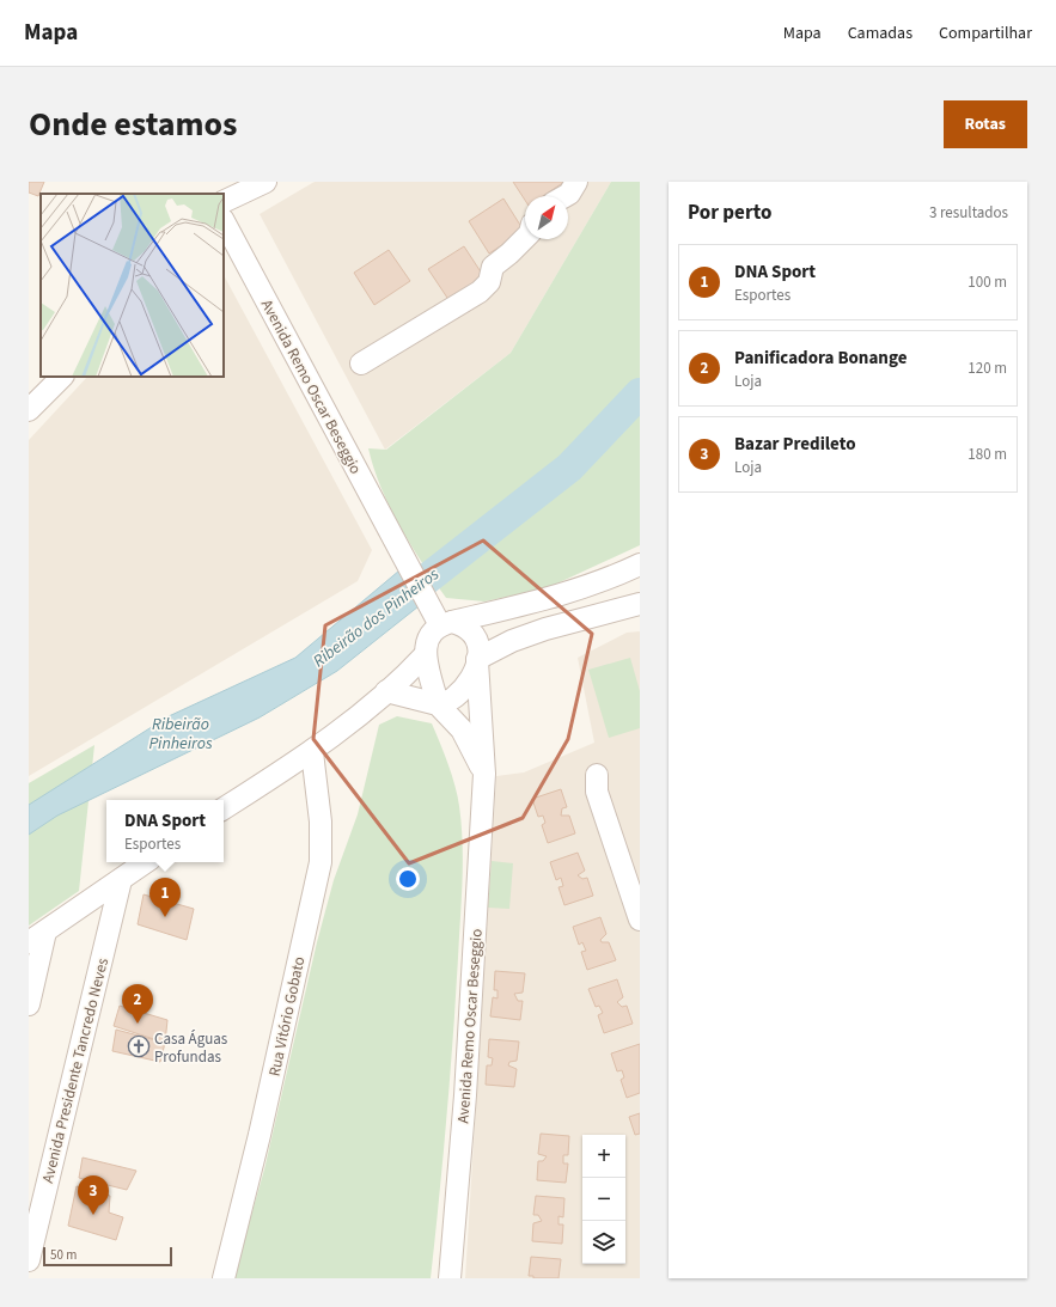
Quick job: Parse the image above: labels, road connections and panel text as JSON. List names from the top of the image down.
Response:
{
  "streets": {
    "street": ["Avenida Remo Oscar Beseggio", "Rua Vitório Gobato", "Avenida Presidente Tancredo Neves"]
  },
  "water": ["Ribeirão dos Pinheiros", "Ribeirão Pinheiros"],
  "places": {
    "church": ["Casa Águas Profundas"]
  },
  "scale_bar": "50 m",
  "north": "top right",
  "page": {
    "header": "Mapa",
    "nav": ["Mapa", "Camadas", "Compartilhar"],
    "title": "Onde estamos",
    "buttons": "Rotas",
    "heading": ["Por perto", "3 resultados"],
    "list": [
      {
        "mark": "1",
        "name": "DNA Sport",
        "note": "Esportes",
        "value": "100 m"
      },
      {
        "mark": "2",
        "name": "Panificadora Bonange",
        "note": "Loja",
        "value": "120 m"
      },
      {
        "mark": "3",
        "name": "Bazar Predileto",
        "note": "Loja",
        "value": "180 m"
      }
    ],
    "popup": ["DNA Sport", "Esportes"],
    "pins": ["1", "2", "3"],
    "map_buttons": ["+", "−"],
    "scale": "50 m"
  }
}
